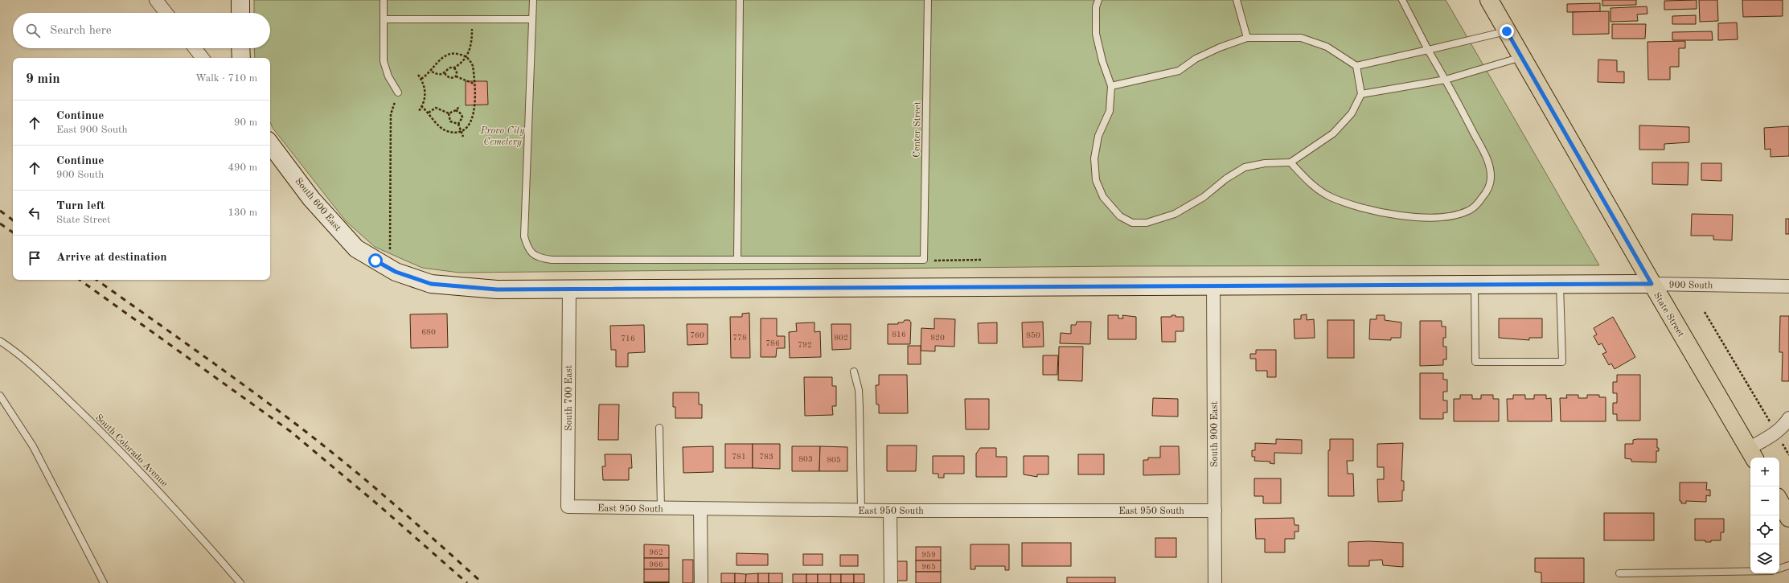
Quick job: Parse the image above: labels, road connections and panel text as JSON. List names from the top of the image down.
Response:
{
  "streets": {
    "main road": ["State Street"],
    "street": [
      "South 600 East",
      "900 South",
      "South 700 East",
      "South 900 East",
      "East 950 South"
    ],
    "lane": ["Center Street", "South Colorado Avenue"]
  },
  "crossings": [
    ["South 600 East", "900 South"],
    ["South 600 East", "South 700 East"],
    ["900 South", "State Street"],
    ["900 South", "South 700 East"],
    ["900 South", "South 900 East"],
    ["South 700 East", "East 950 South"],
    ["South 900 East", "East 950 South"]
  ],
  "parks": ["Provo City Cemetery"],
  "house_numbers": [
    "680",
    "816",
    "760",
    "850",
    "778",
    "802",
    "820",
    "716",
    "786",
    "792",
    "781",
    "783",
    "803",
    "805",
    "962",
    "959",
    "966",
    "965"
  ],
  "page": {
    "search": "Search here",
    "heading": ["9 min", "Walk · 710 m"],
    "list": [
      ["Continue", "East 900 South", "90 m"],
      ["Continue", "900 South", "490 m"],
      ["Turn left", "State Street", "130 m"],
      "Arrive at destination"
    ],
    "map_buttons": ["+", "−"]
  }
}
